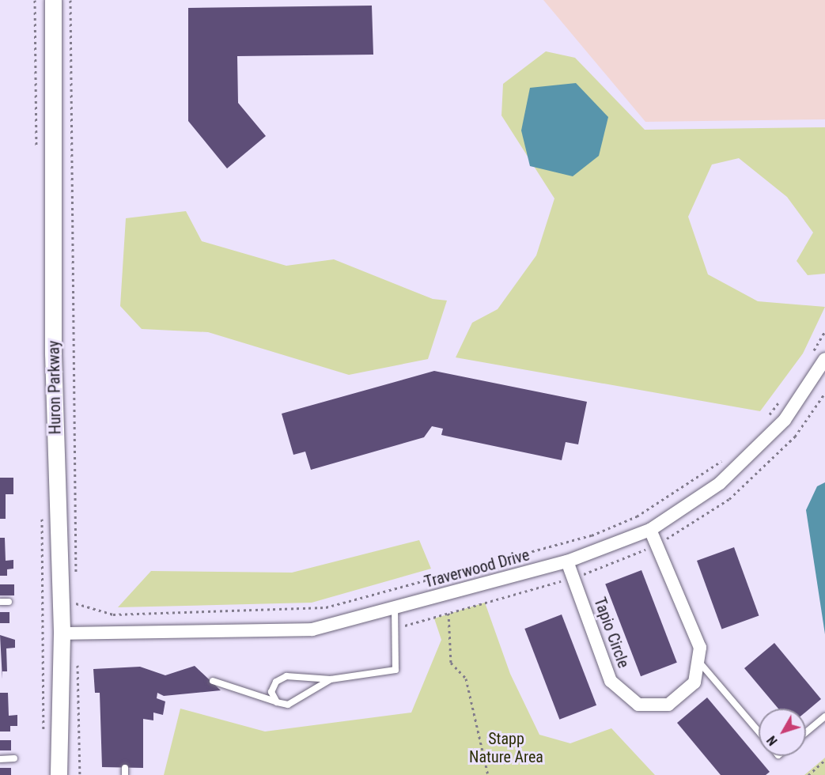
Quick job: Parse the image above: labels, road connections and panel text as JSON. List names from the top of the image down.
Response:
{
  "streets": {
    "street": ["Huron Parkway", "Traverwood Drive", "Tapio Circle"]
  },
  "crossings": [
    ["Huron Parkway", "Traverwood Drive"],
    ["Traverwood Drive", "Tapio Circle"]
  ],
  "parks": ["Stapp Nature Area"],
  "north": "bottom left"
}
